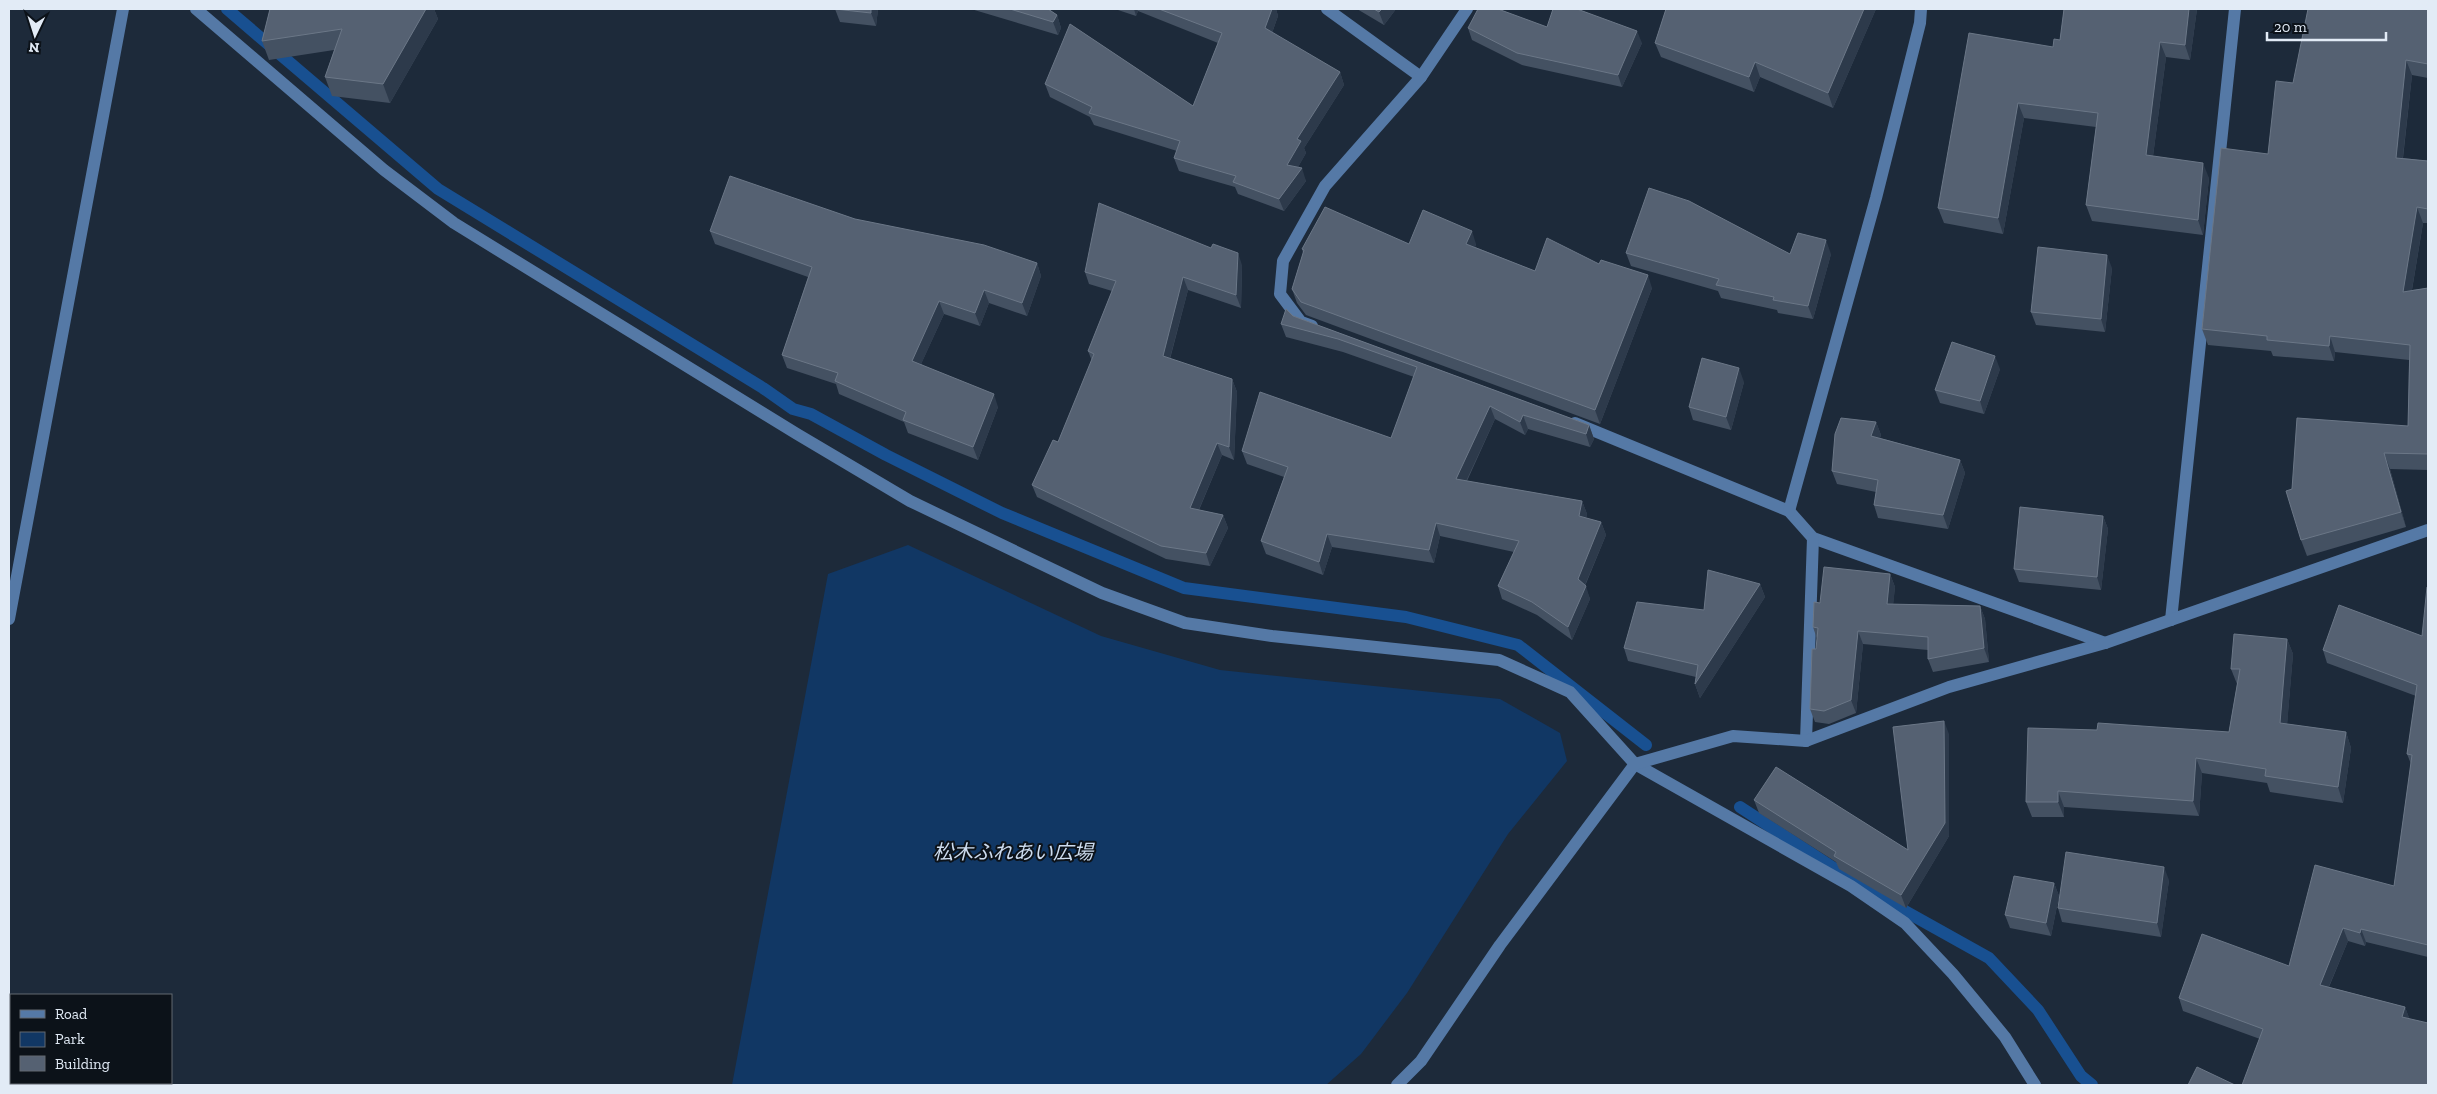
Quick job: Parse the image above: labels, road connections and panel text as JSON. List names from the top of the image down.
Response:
{
  "parks": ["松木ふれあい広場"],
  "legend": ["Road", "Park", "Building"],
  "scale_bar": "20 m",
  "north": "bottom"
}
